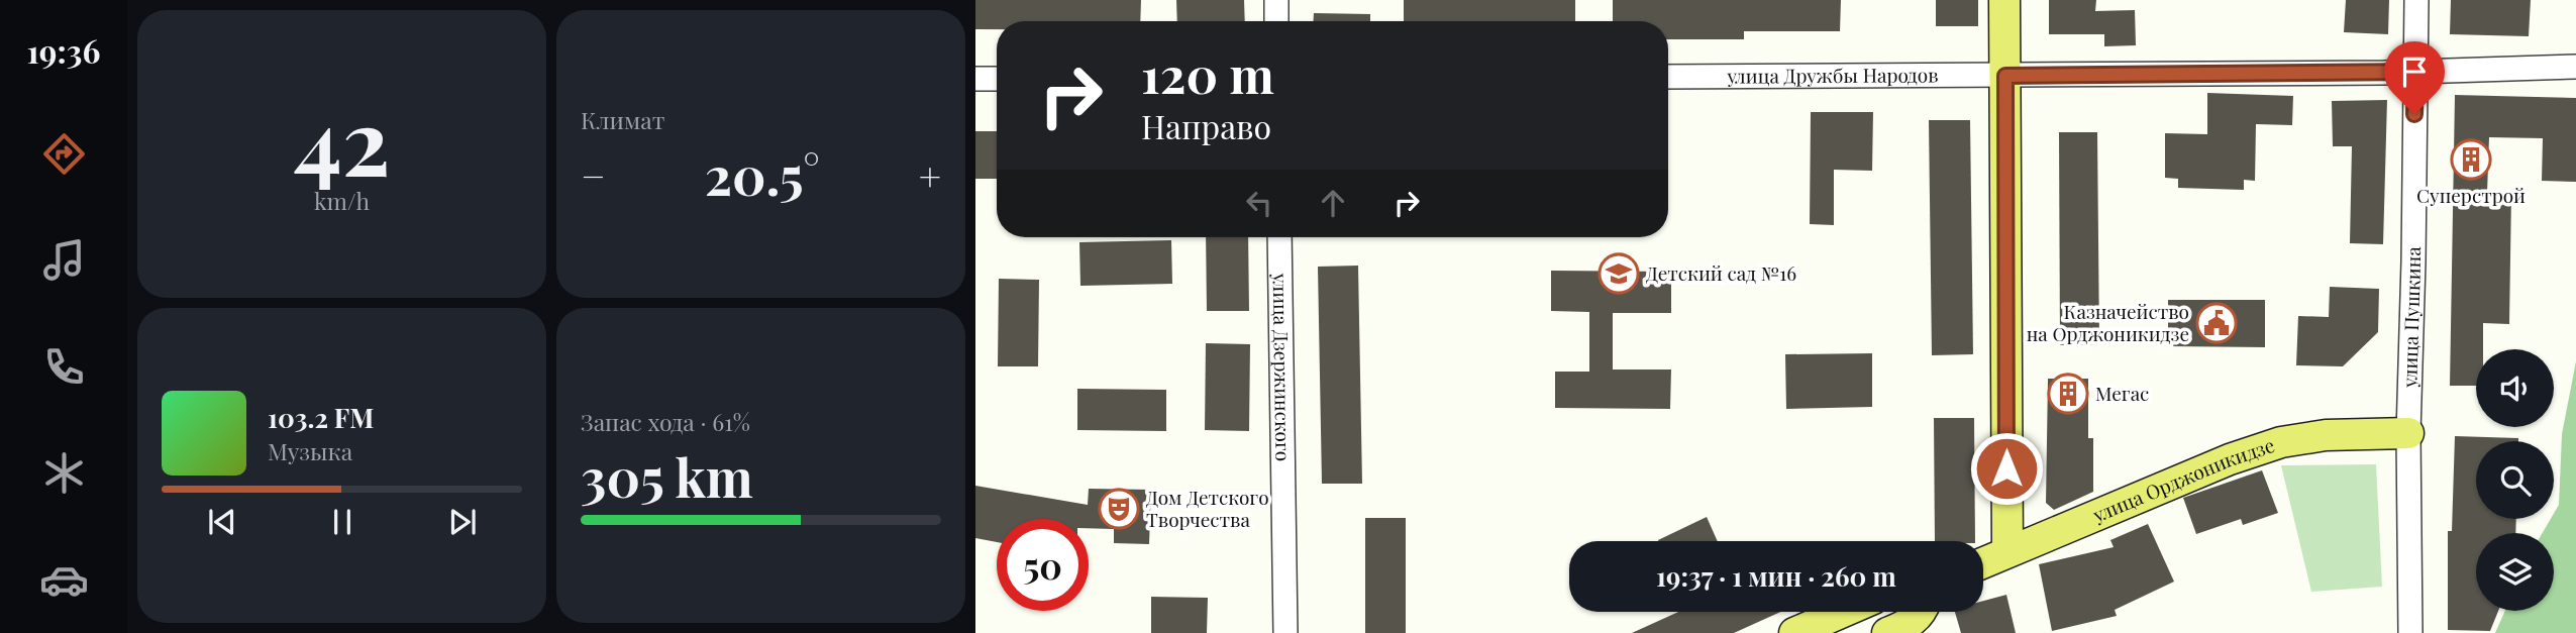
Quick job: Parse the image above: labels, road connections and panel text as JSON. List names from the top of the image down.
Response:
{
  "streets": {
    "main road": ["улица Орджоникидзе"],
    "street": ["улица Дружбы Народов", "улица Пушкина", "улица Дзержинского"]
  },
  "crossings": [
    ["улица Дружбы Народов", "улица Пушкина"],
    ["улица Пушкина", "улица Орджоникидзе"]
  ],
  "places": {
    "building": ["Суперстрой", "Мегас"],
    "school or university": ["Детский сад №16"],
    "public building": ["Казначейство на Орджоникидзе"],
    "theatre": ["Дом Детского Творчества"]
  },
  "page": {
    "tabs": "19:36",
    "tile": [
      ["42", "km/h"],
      "Климат",
      ["Запас хода · 61%", "305 km"]
    ],
    "turn": ["120 m", "Направо"],
    "heat": ["−", "20.5°", "+"],
    "song": ["103.2 FM", "Музыка"],
    "limit": "50",
    "trip": "19:37 · 1 мин · 260 m"
  }
}
